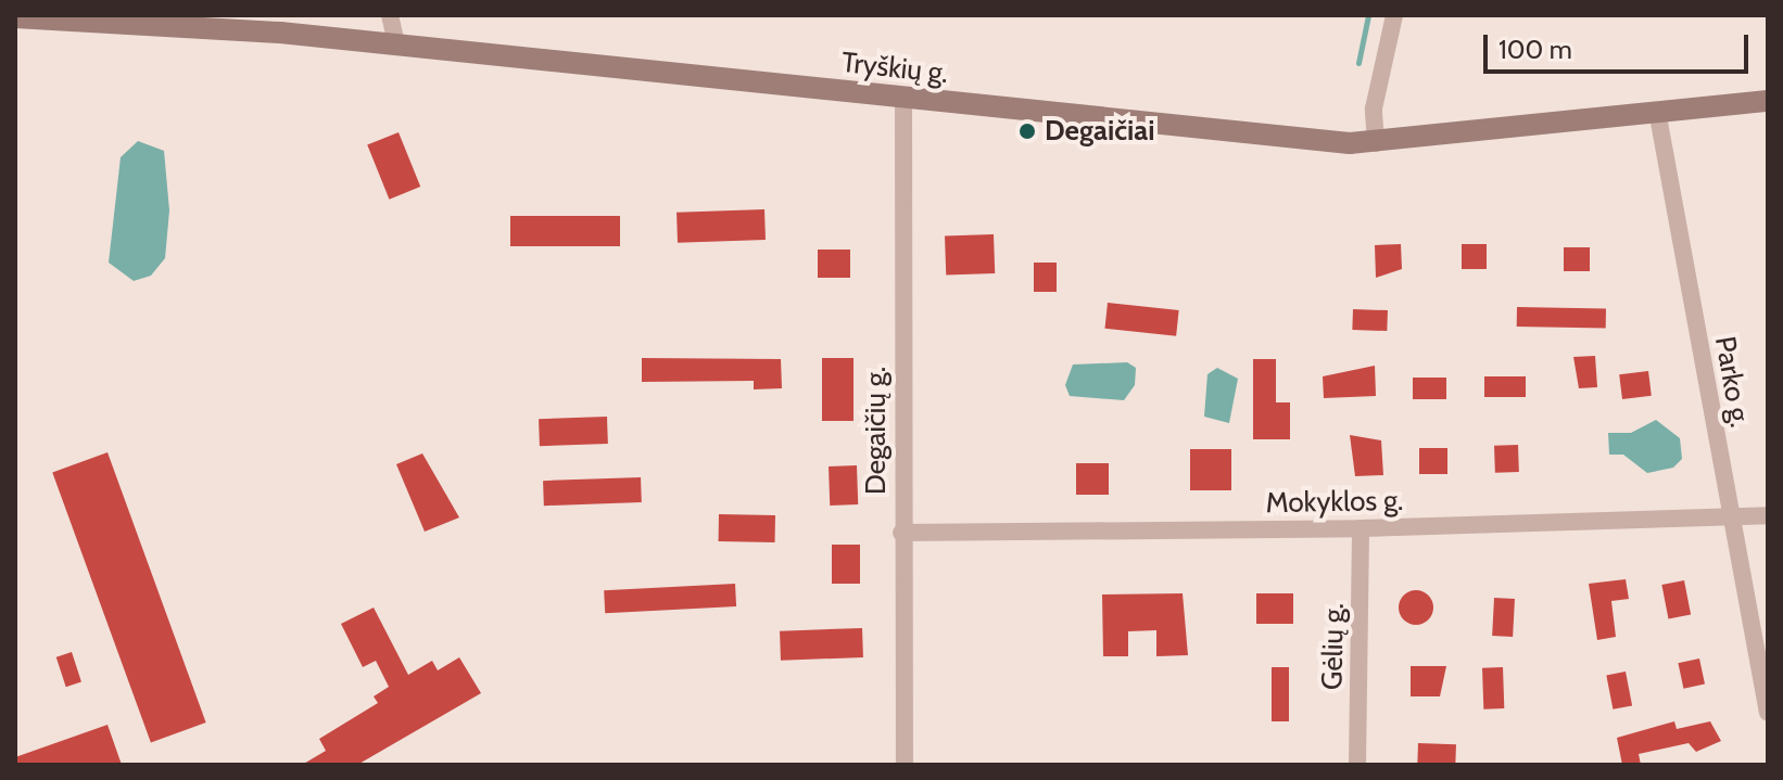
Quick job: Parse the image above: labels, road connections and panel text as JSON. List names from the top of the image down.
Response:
{
  "streets": {
    "main road": ["Tryškių g."],
    "street": [
      "Parko g.",
      "Degaičių g.",
      "Mokyklos g.",
      "Gėlių g."
    ]
  },
  "crossings": [
    ["Tryškių g.", "Parko g."],
    ["Tryškių g.", "Degaičių g."],
    ["Parko g.", "Mokyklos g."],
    ["Degaičių g.", "Mokyklos g."],
    ["Mokyklos g.", "Gėlių g."]
  ],
  "places": ["Degaičiai"],
  "scale_bar": "100 m"
}
